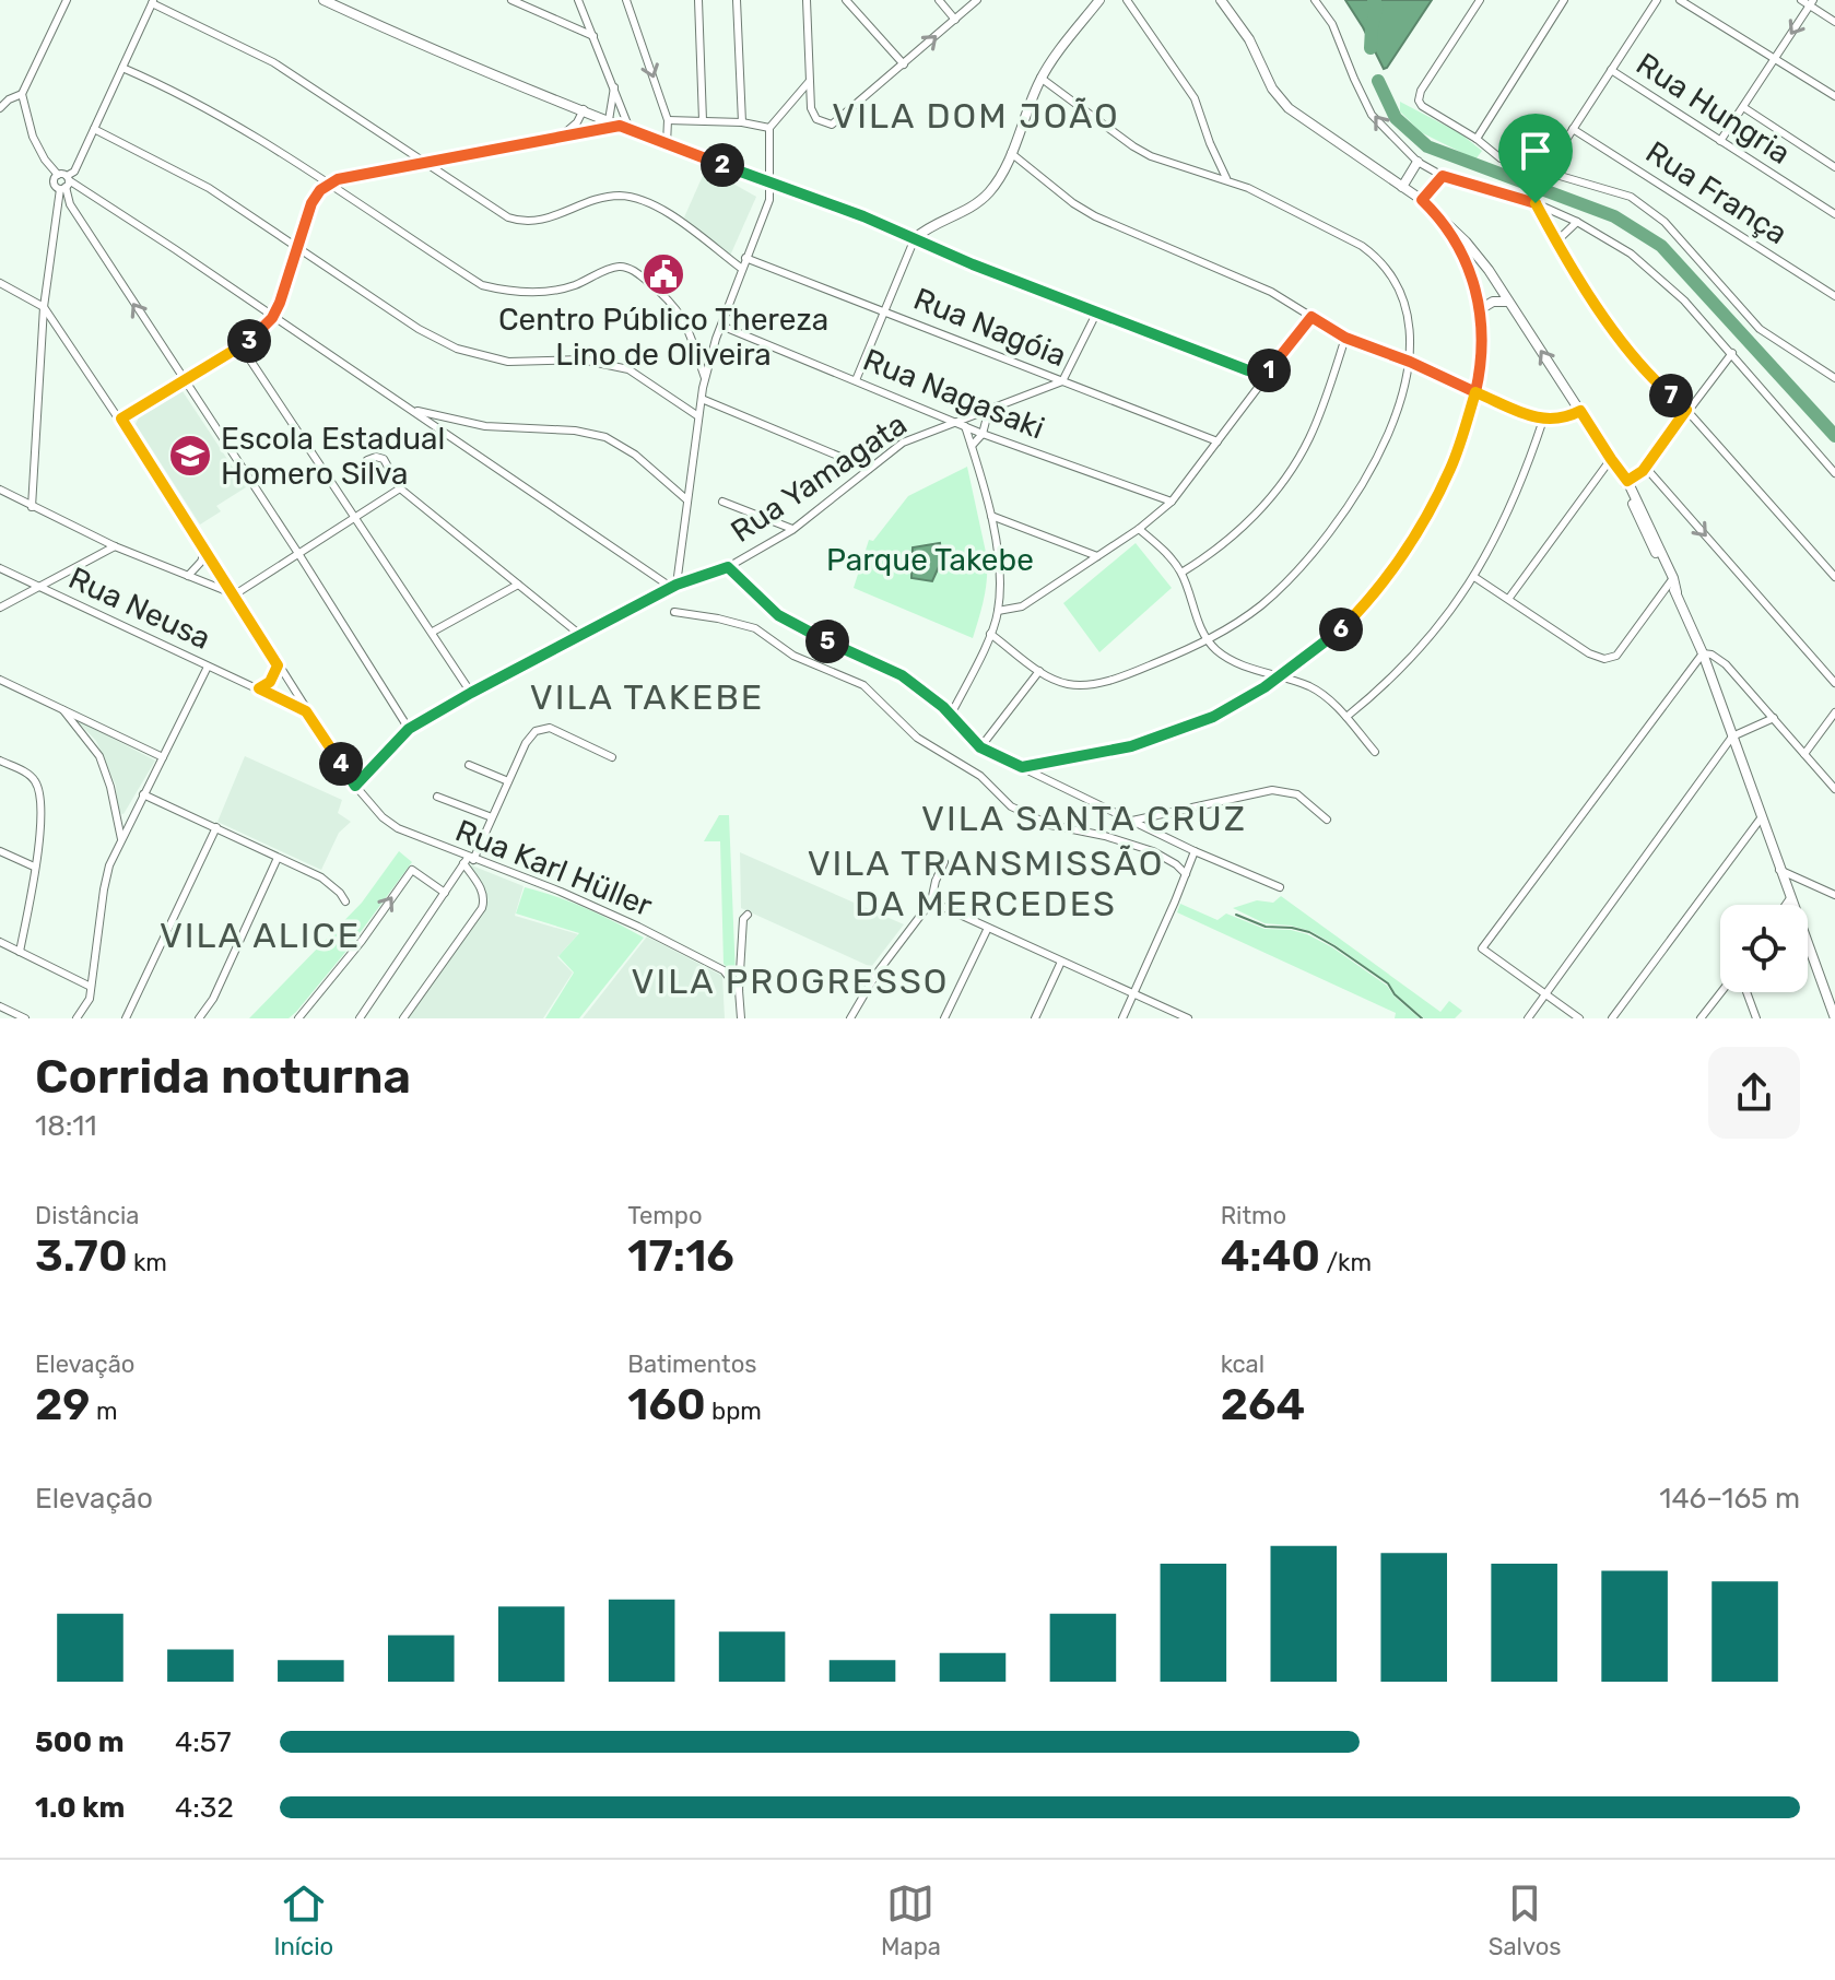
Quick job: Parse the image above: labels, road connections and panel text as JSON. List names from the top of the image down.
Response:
{
  "streets": {
    "street": [
      "Rua Hungria",
      "Rua França",
      "Rua Nagóia",
      "Rua Nagasaki",
      "Rua Yamagata",
      "Rua Neusa",
      "Rua Karl Hüller"
    ]
  },
  "crossings": [
    ["Rua Nagóia", "Rua Yamagata"],
    ["Rua Nagasaki", "Rua Yamagata"],
    ["Rua Yamagata", "Rua Karl Hüller"],
    ["Rua Neusa", "Rua Karl Hüller"]
  ],
  "districts": [
    "VILA DOM JOÃO",
    "VILA TAKEBE",
    "VILA SANTA CRUZ",
    "VILA TRANSMISSÃO DA MERCEDES",
    "VILA ALICE",
    "VILA PROGRESSO"
  ],
  "parks": ["Parque Takebe"],
  "places": {
    "public building": ["Centro Público Thereza Lino de Oliveira"],
    "school or university": ["Escola Estadual Homero Silva"]
  },
  "page": {
    "pins": [
      "2",
      "3",
      "1",
      "7",
      "6",
      "5",
      "4"
    ],
    "heading": ["Corrida noturna", "18:11"],
    "stats": [
      ["Distância", "3.70 km"],
      ["Tempo", "17:16"],
      ["Ritmo", "4:40 /km"],
      ["Elevação", "29 m"],
      ["Batimentos", "160 bpm"],
      ["kcal", "264"]
    ],
    "chart": ["Elevação", "146–165 m"],
    "list": [
      {
        "name": "500 m",
        "note": "4:57"
      },
      {
        "name": "1.0 km",
        "note": "4:32"
      }
    ],
    "tabs": ["Início", "Mapa", "Salvos"]
  }
}
